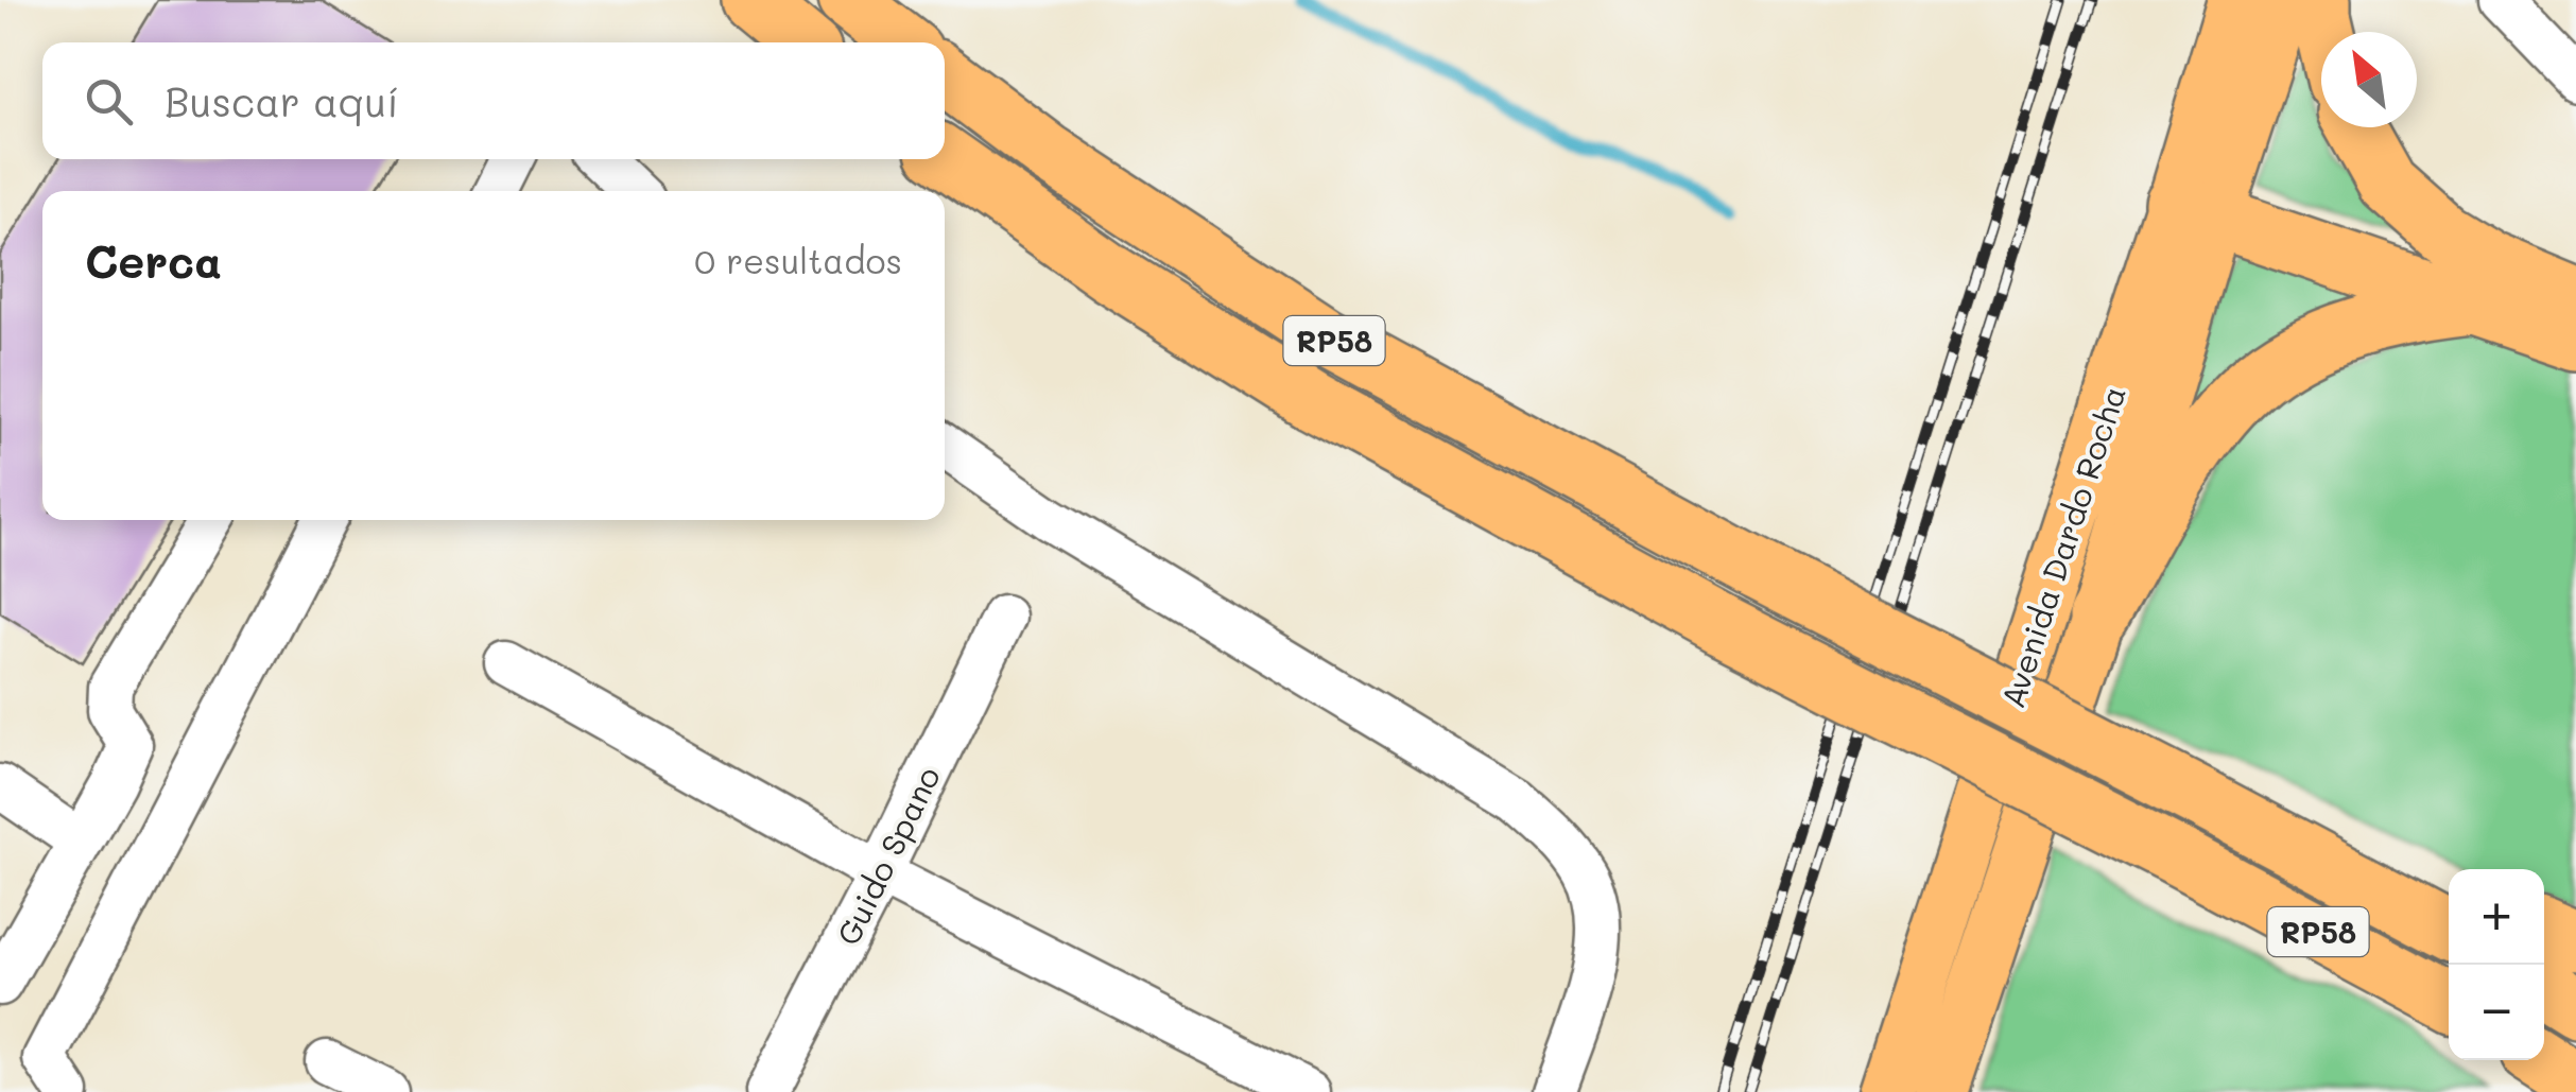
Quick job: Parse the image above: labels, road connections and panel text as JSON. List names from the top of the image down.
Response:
{
  "streets": {
    "highway": ["RP58"],
    "main road": ["Avenida Dardo Rocha"],
    "street": ["Guido Spano"]
  },
  "north": "top left",
  "page": {
    "search": "Buscar aquí",
    "heading": ["Cerca", "0 resultados"],
    "map_buttons": ["+", "−"]
  }
}
